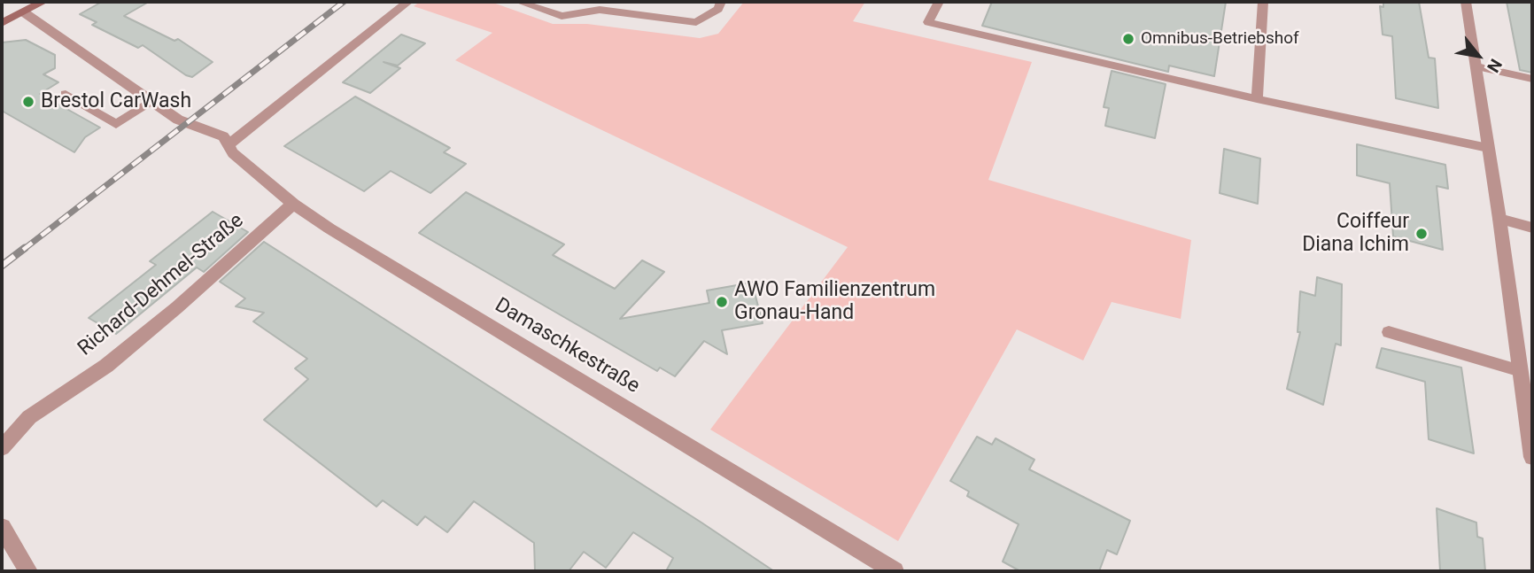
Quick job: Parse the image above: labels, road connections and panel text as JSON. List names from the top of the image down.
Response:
{
  "streets": {
    "street": ["Richard-Dehmel-Straße", "Damaschkestraße"]
  },
  "crossings": [
    ["Richard-Dehmel-Straße", "Damaschkestraße"]
  ],
  "places": [
    "Omnibus-Betriebshof",
    "Brestol CarWash",
    "Coiffeur Diana Ichim",
    "AWO Familienzentrum Gronau-Hand"
  ],
  "north": "bottom right"
}
